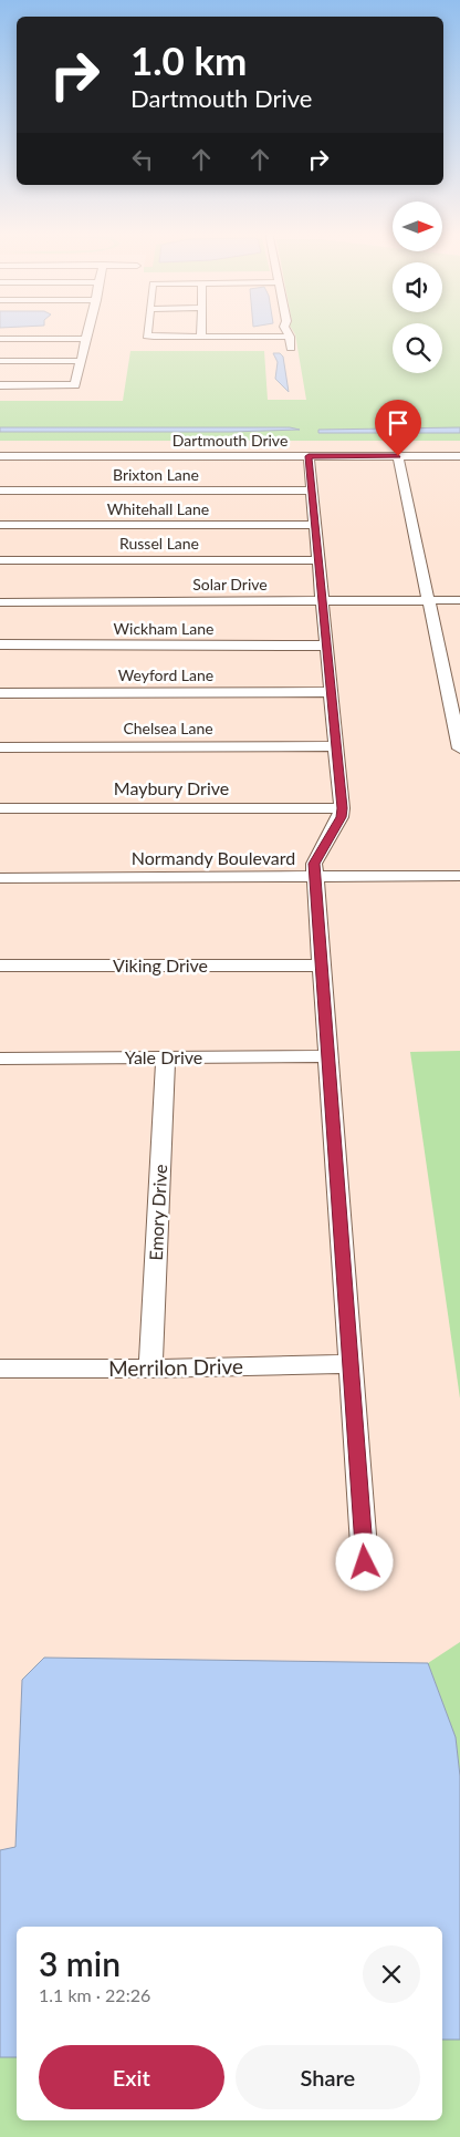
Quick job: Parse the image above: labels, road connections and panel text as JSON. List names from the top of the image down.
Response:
{
  "streets": {
    "street": [
      "Dartmouth Drive",
      "Brixton Lane",
      "Whitehall Lane",
      "Russel Lane",
      "Solar Drive",
      "Wickham Lane",
      "Weyford Lane",
      "Chelsea Lane",
      "Maybury Drive",
      "Normandy Boulevard",
      "Viking Drive",
      "Yale Drive",
      "Emory Drive",
      "Merrilon Drive"
    ]
  },
  "crossings": [
    ["Yale Drive", "Emory Drive"],
    ["Emory Drive", "Merrilon Drive"]
  ],
  "north": "right",
  "page": {
    "turn": ["1.0 km", "Dartmouth Drive"],
    "heading": ["3 min", "1.1 km · 22:26"],
    "buttons": ["Exit", "Share"]
  }
}
